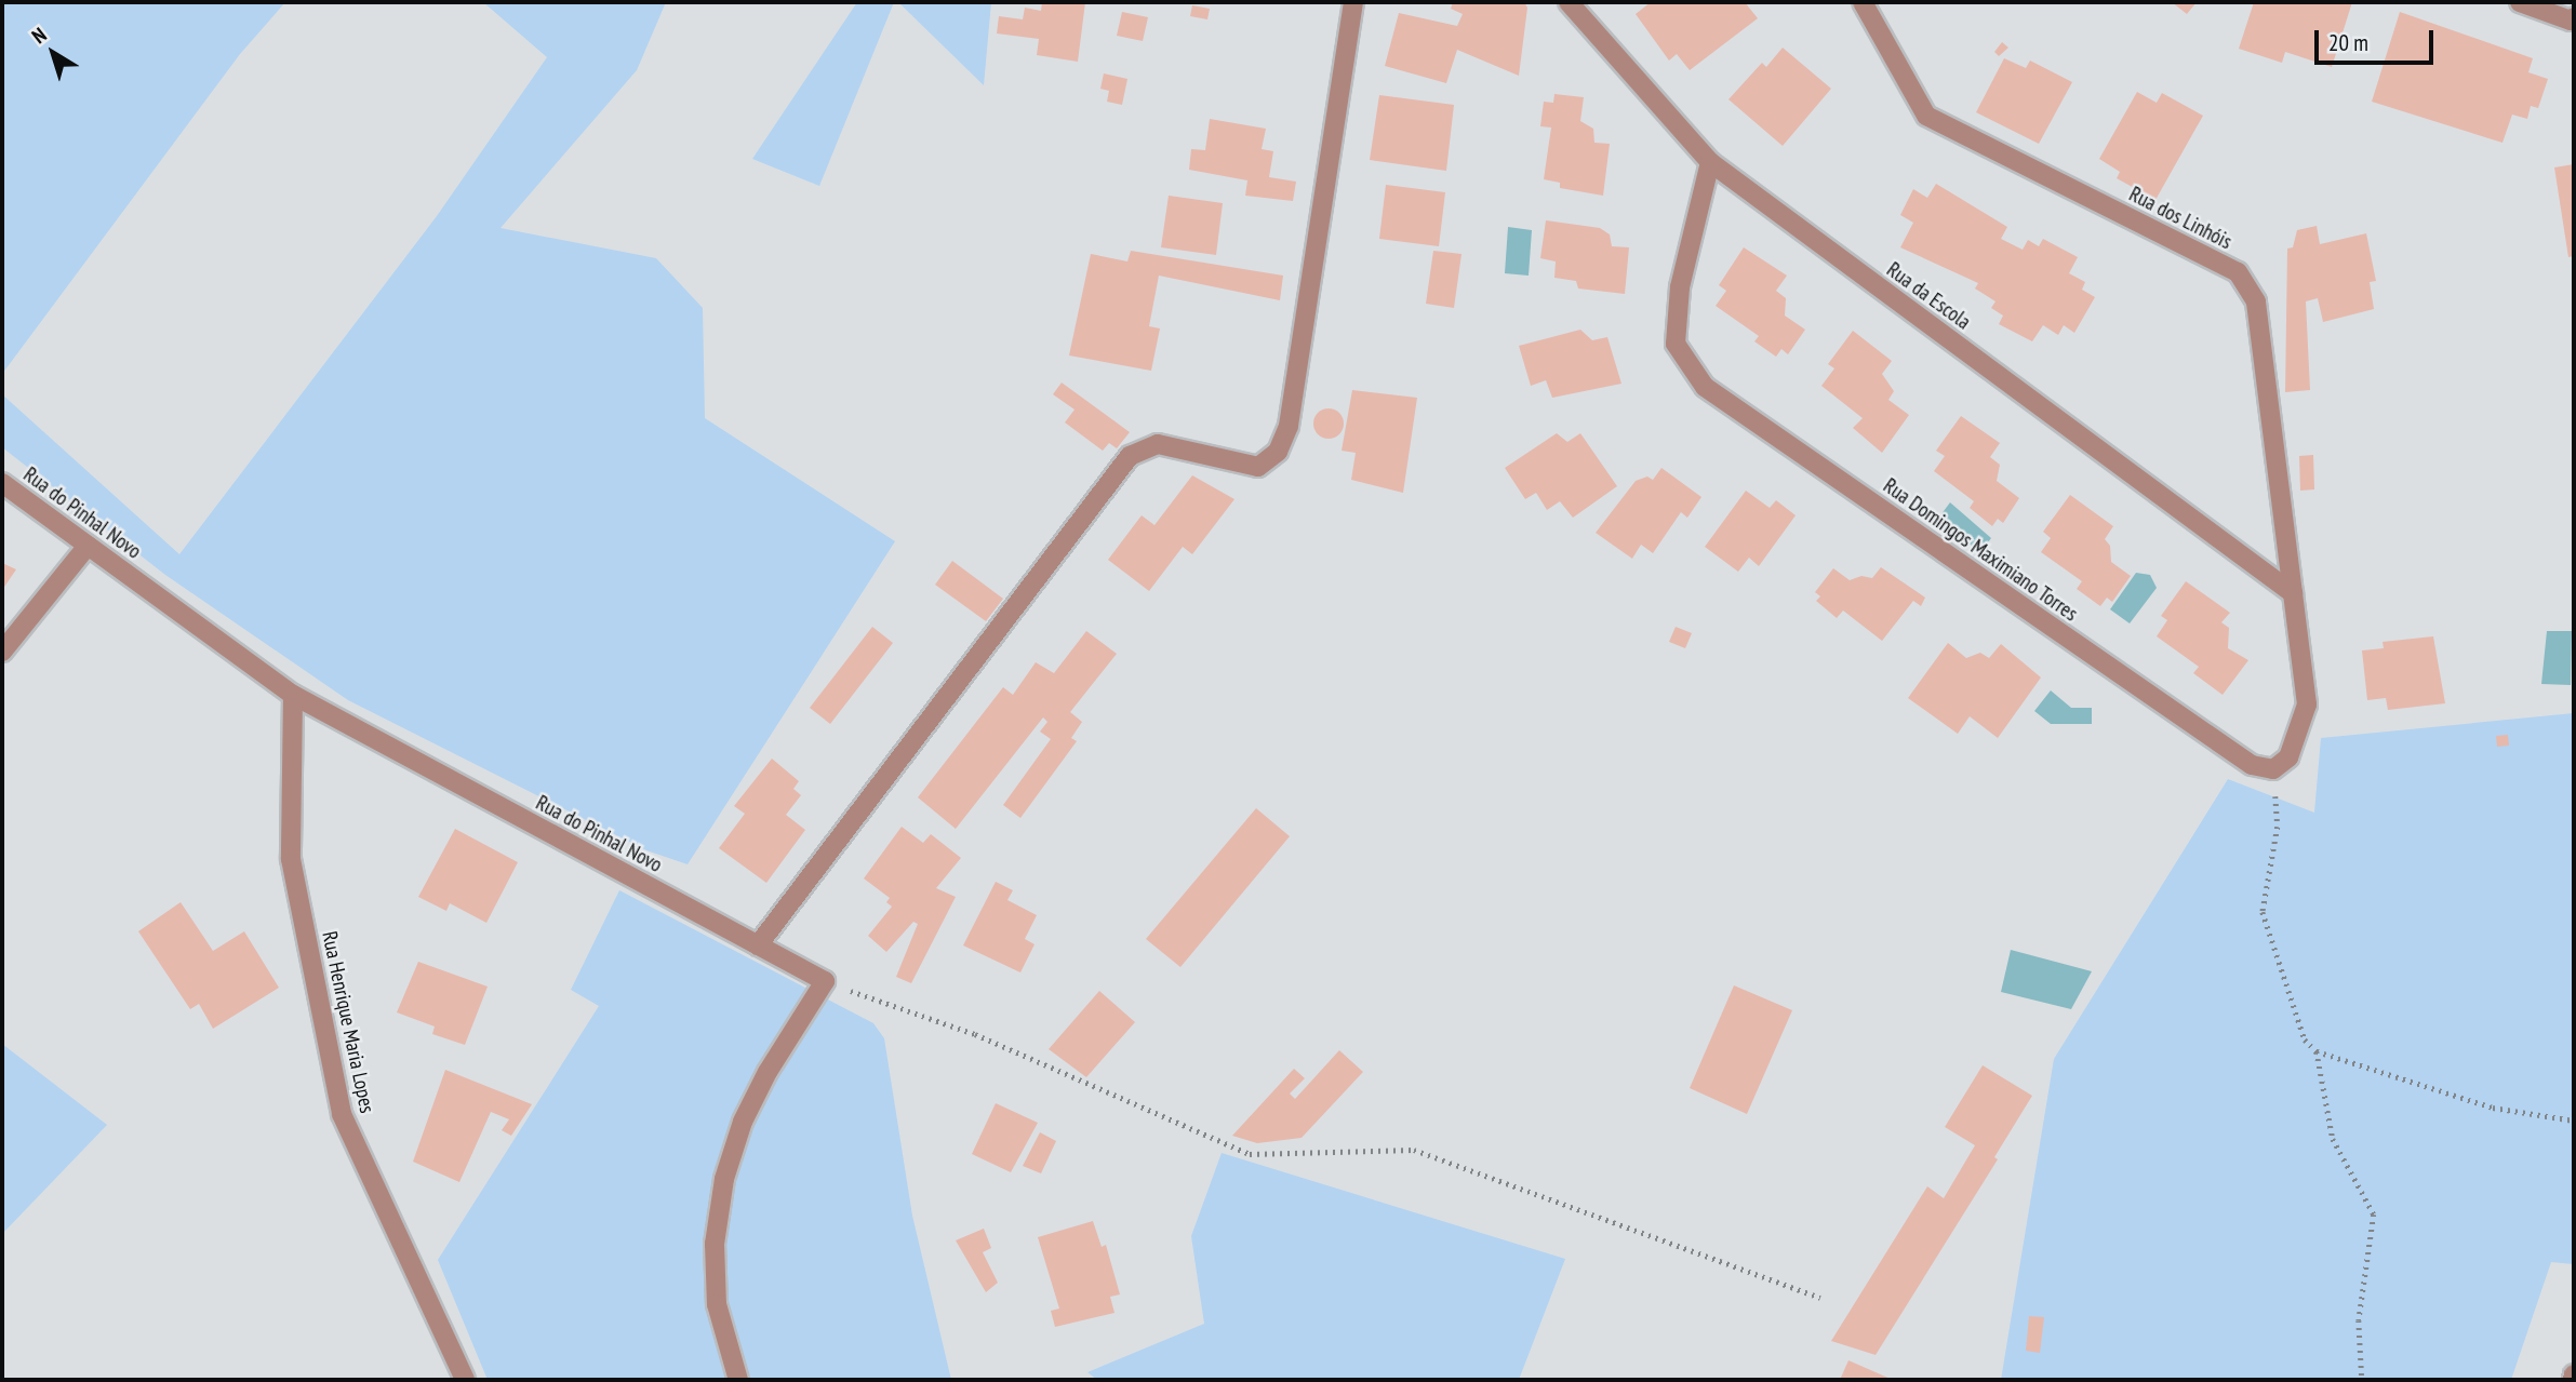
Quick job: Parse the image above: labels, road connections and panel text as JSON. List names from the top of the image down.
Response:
{
  "streets": {
    "street": [
      "Rua dos Linhóis",
      "Rua da Escola",
      "Rua do Pinhal Novo",
      "Rua Domingos Maximiano Torres",
      "Rua Henrique Maria Lopes"
    ]
  },
  "crossings": [
    ["Rua dos Linhóis", "Rua da Escola"],
    ["Rua da Escola", "Rua Domingos Maximiano Torres"],
    ["Rua do Pinhal Novo", "Rua Henrique Maria Lopes"]
  ],
  "scale_bar": "20 m",
  "north": "top left"
}
